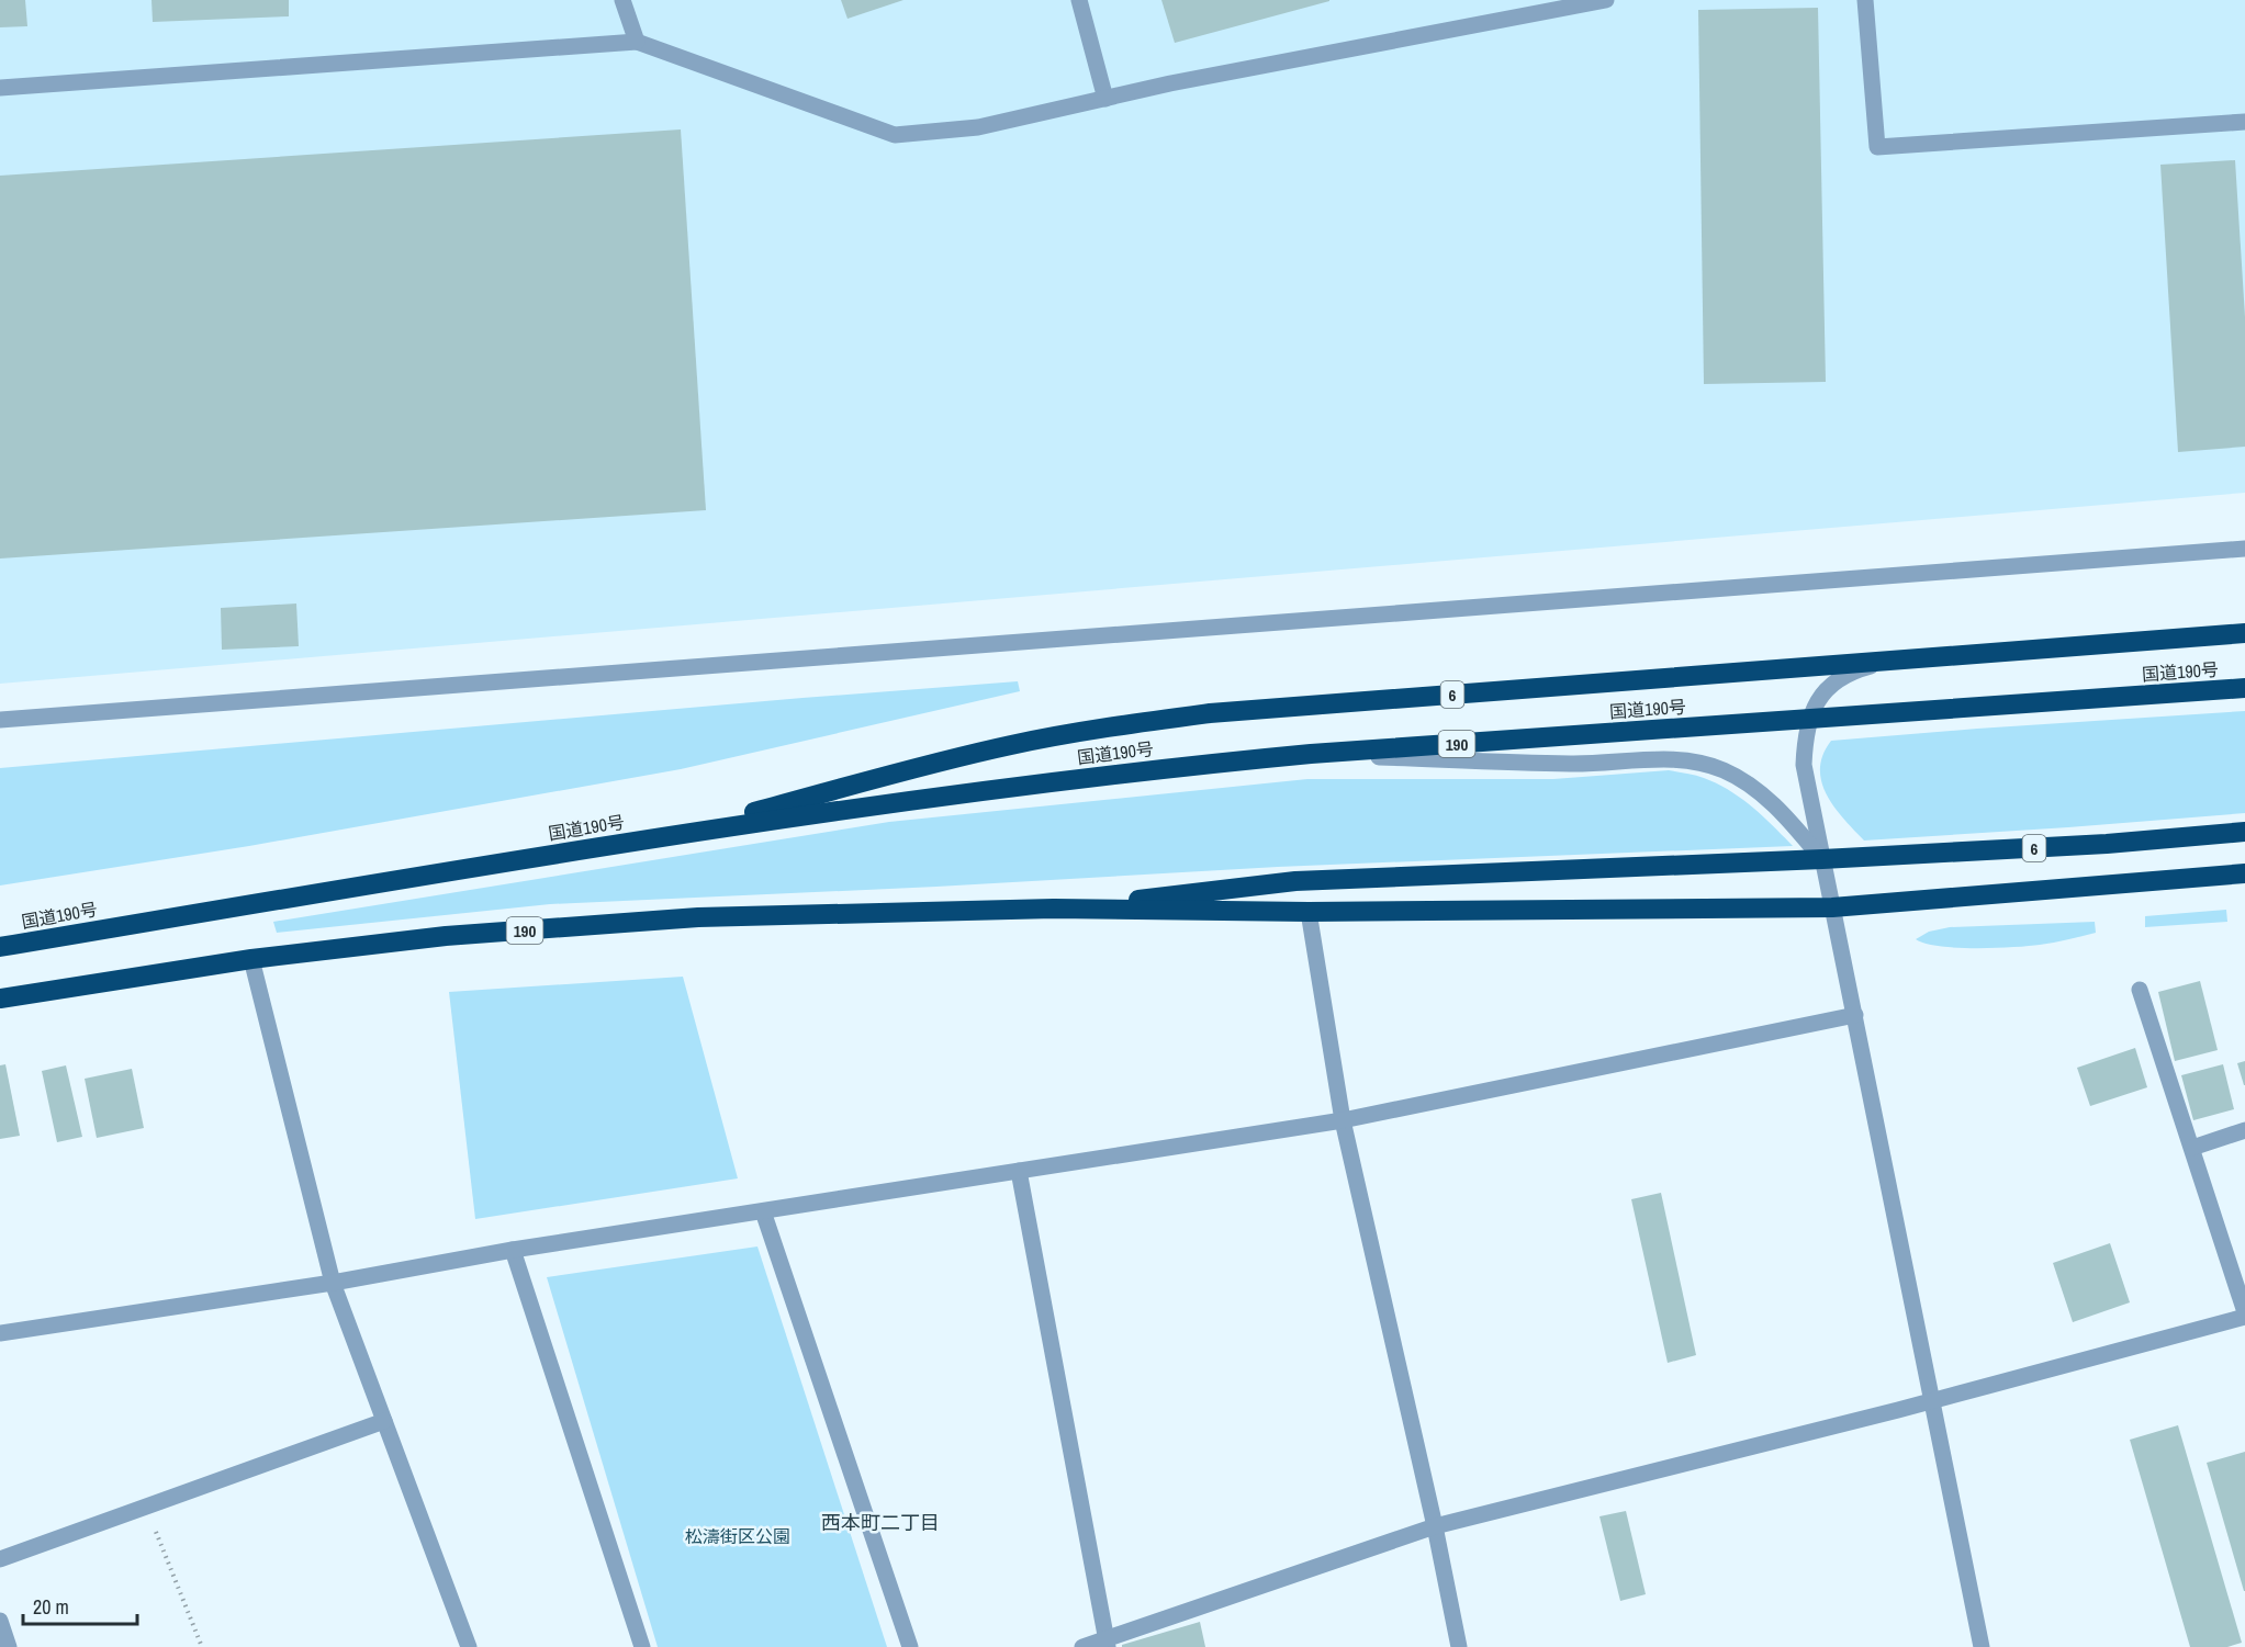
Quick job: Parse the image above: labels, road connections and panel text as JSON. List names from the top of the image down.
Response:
{
  "streets": {
    "highway": ["国道190号", "6", "190"]
  },
  "crossings": [
    ["国道190号", "6"],
    ["6", "190"]
  ],
  "districts": ["西本町二丁目"],
  "parks": ["松濤街区公園"],
  "scale_bar": "20 m"
}
